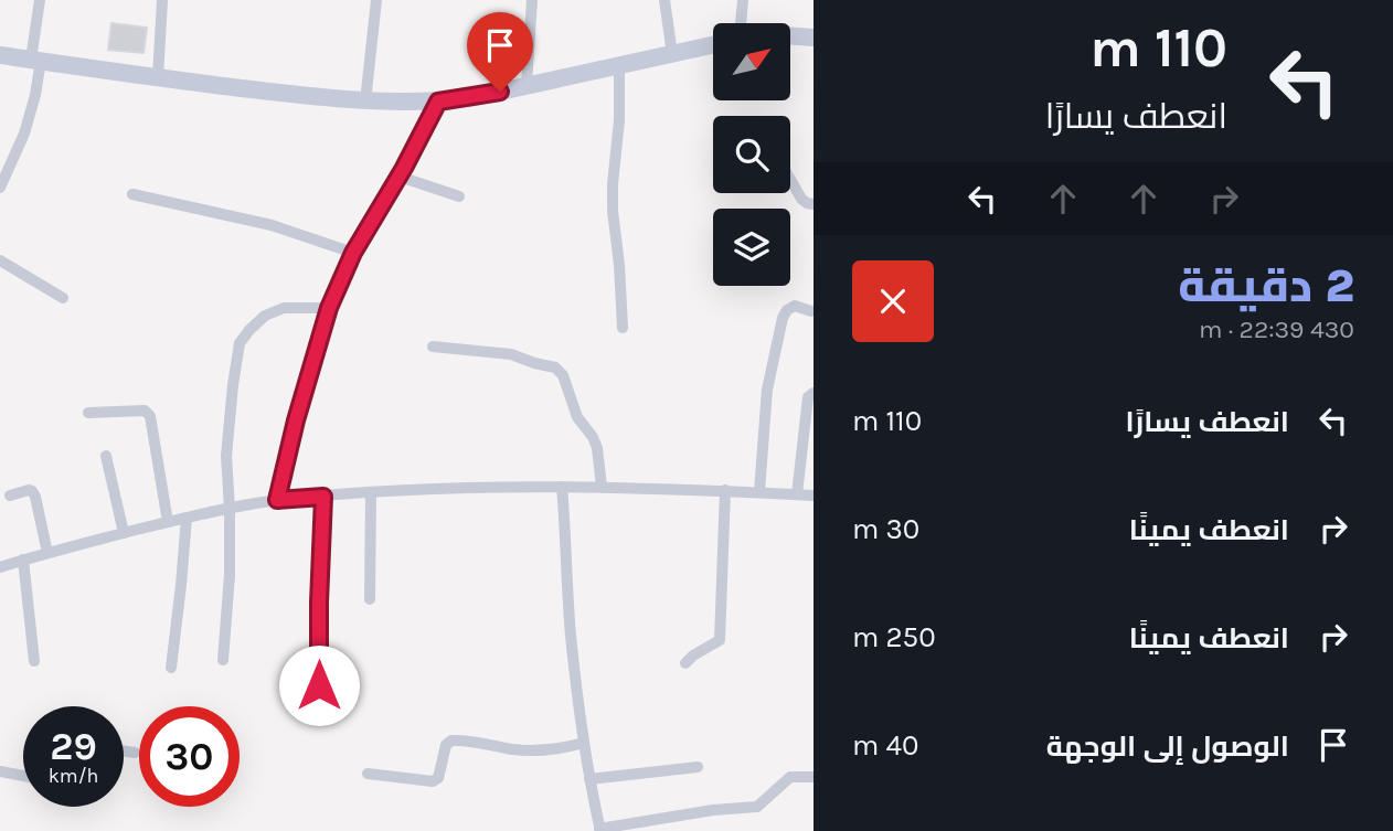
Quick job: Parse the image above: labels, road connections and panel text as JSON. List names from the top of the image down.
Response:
{
  "north": "top right",
  "page": {
    "turn": ["110 m", "انعطف يسارًا"],
    "heading": ["2 دقيقة", "430 m · 22:39"],
    "list": [
      {
        "name": "انعطف يسارًا",
        "value": "110 m"
      },
      {
        "name": "انعطف يمينًا",
        "value": "30 m"
      },
      {
        "name": "انعطف يمينًا",
        "value": "250 m"
      },
      {
        "name": "الوصول إلى الوجهة",
        "value": "40 m"
      }
    ],
    "speed": "29 km/h",
    "limit": "30"
  }
}
